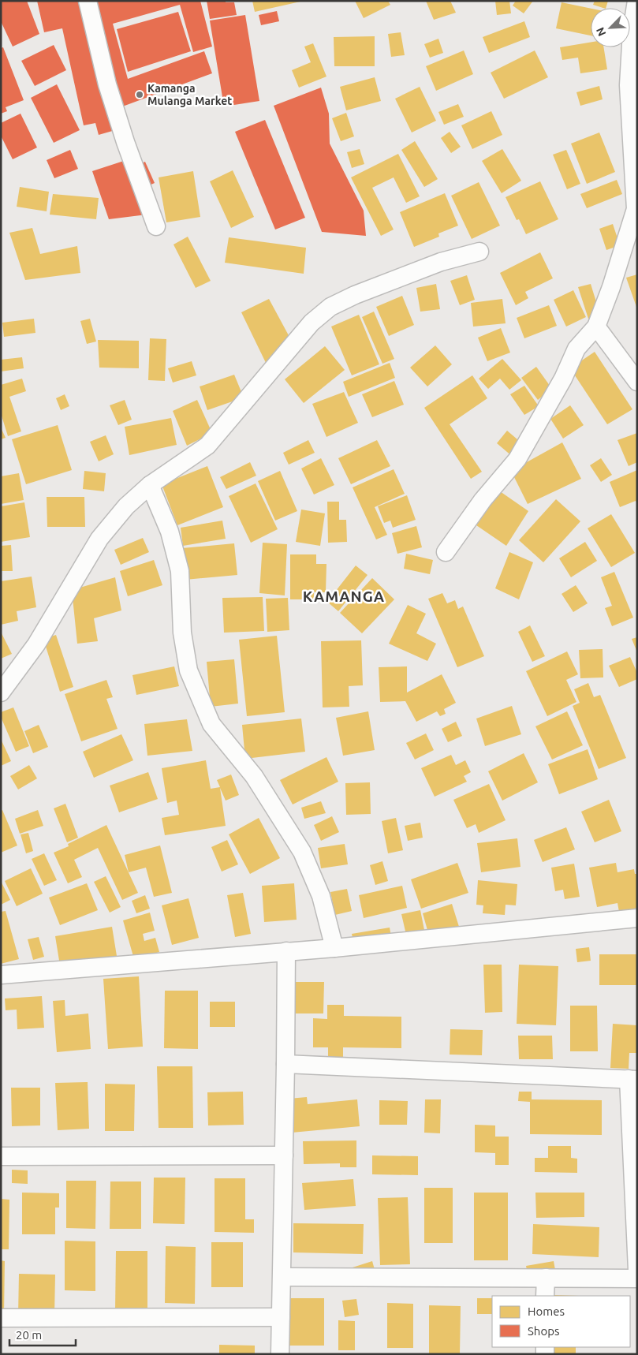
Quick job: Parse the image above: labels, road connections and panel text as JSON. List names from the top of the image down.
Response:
{
  "districts": ["KAMANGA"],
  "places": ["Kamanga Mulanga Market"],
  "legend": ["Homes", "Shops"],
  "scale_bar": "20 m",
  "north": "bottom left"
}
